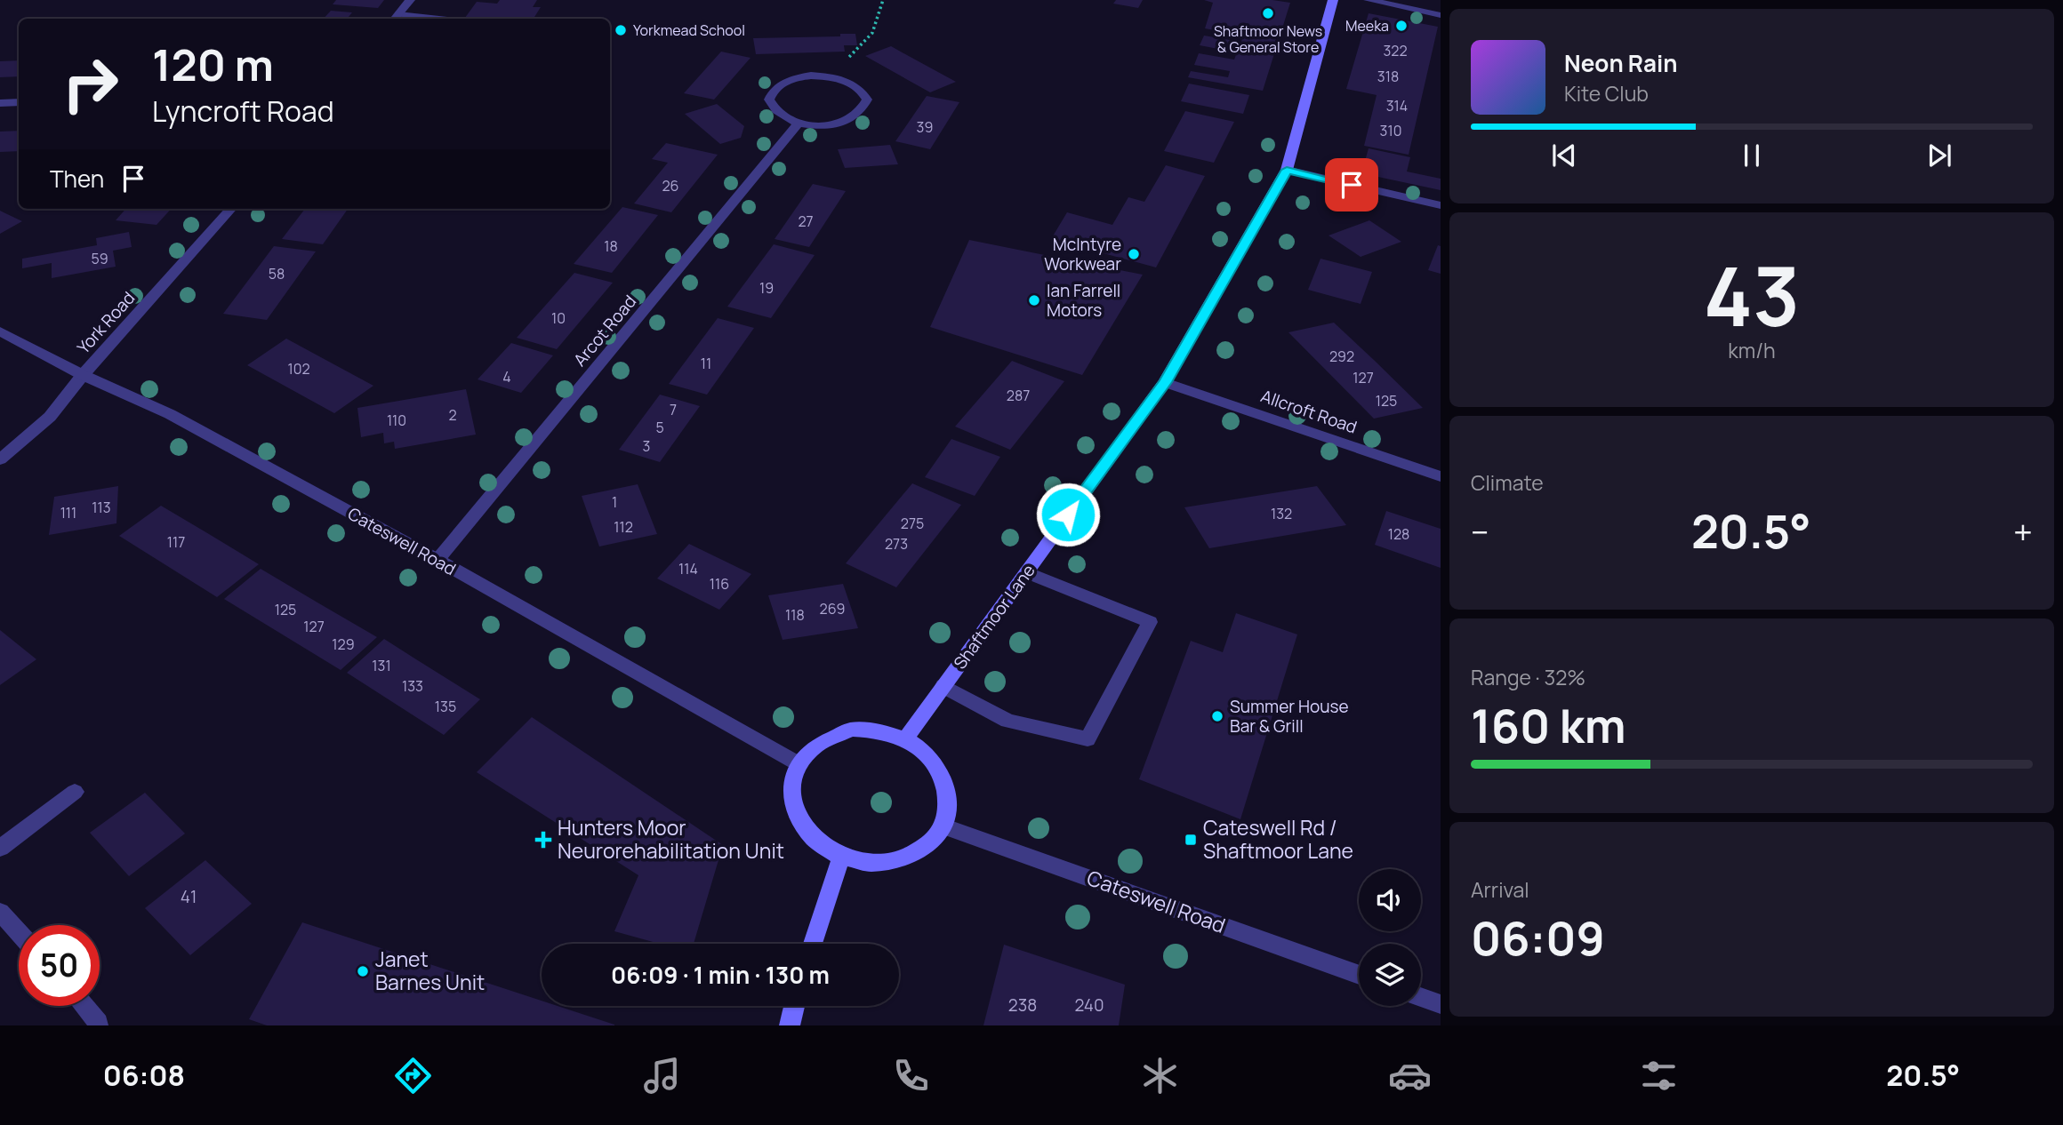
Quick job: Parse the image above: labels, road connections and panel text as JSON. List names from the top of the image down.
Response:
{
  "streets": {
    "main road": ["Shaftmoor Lane"],
    "street": [
      "York Road",
      "Arcot Road",
      "Allcroft Road",
      "Cateswell Road"
    ]
  },
  "crossings": [
    ["York Road", "Cateswell Road"],
    ["Arcot Road", "Cateswell Road"],
    ["Allcroft Road", "Shaftmoor Lane"],
    ["Cateswell Road", "Shaftmoor Lane"]
  ],
  "places": {
    "other": [
      "Shaftmoor News & General Store",
      "Meeka",
      "Yorkmead School",
      "McIntyre Workwear",
      "Ian Farrell Motors",
      "Summer House Bar & Grill",
      "Janet Barnes Unit"
    ],
    "health": ["Hunters Moor Neurorehabilitation Unit"],
    "transit": ["Cateswell Rd / Shaftmoor Lane"]
  },
  "house_numbers": [
    "322",
    "318",
    "314",
    "39",
    "310",
    "26",
    "27",
    "18",
    "59",
    "58",
    "19",
    "10",
    "292",
    "11",
    "102",
    "4",
    "127",
    "287",
    "125",
    "7",
    "2",
    "110",
    "5",
    "3",
    "1",
    "113",
    "111",
    "132",
    "275",
    "112",
    "128",
    "117",
    "273",
    "114",
    "116",
    "269",
    "125",
    "118",
    "127",
    "129",
    "131",
    "133",
    "135",
    "41",
    "238",
    "240"
  ],
  "page": {
    "turn": ["120 m", "Lyncroft Road"],
    "song": ["Neon Rain", "Kite Club"],
    "then": "Then",
    "tile": [
      ["43", "km/h"],
      "Climate",
      ["Range · 32%", "160 km"],
      ["Arrival", "06:09"]
    ],
    "heat": ["−", "20.5°", "+"],
    "limit": "50",
    "trip": "06:09 · 1 min · 130 m",
    "tabs": ["06:08", "20.5°"]
  }
}
